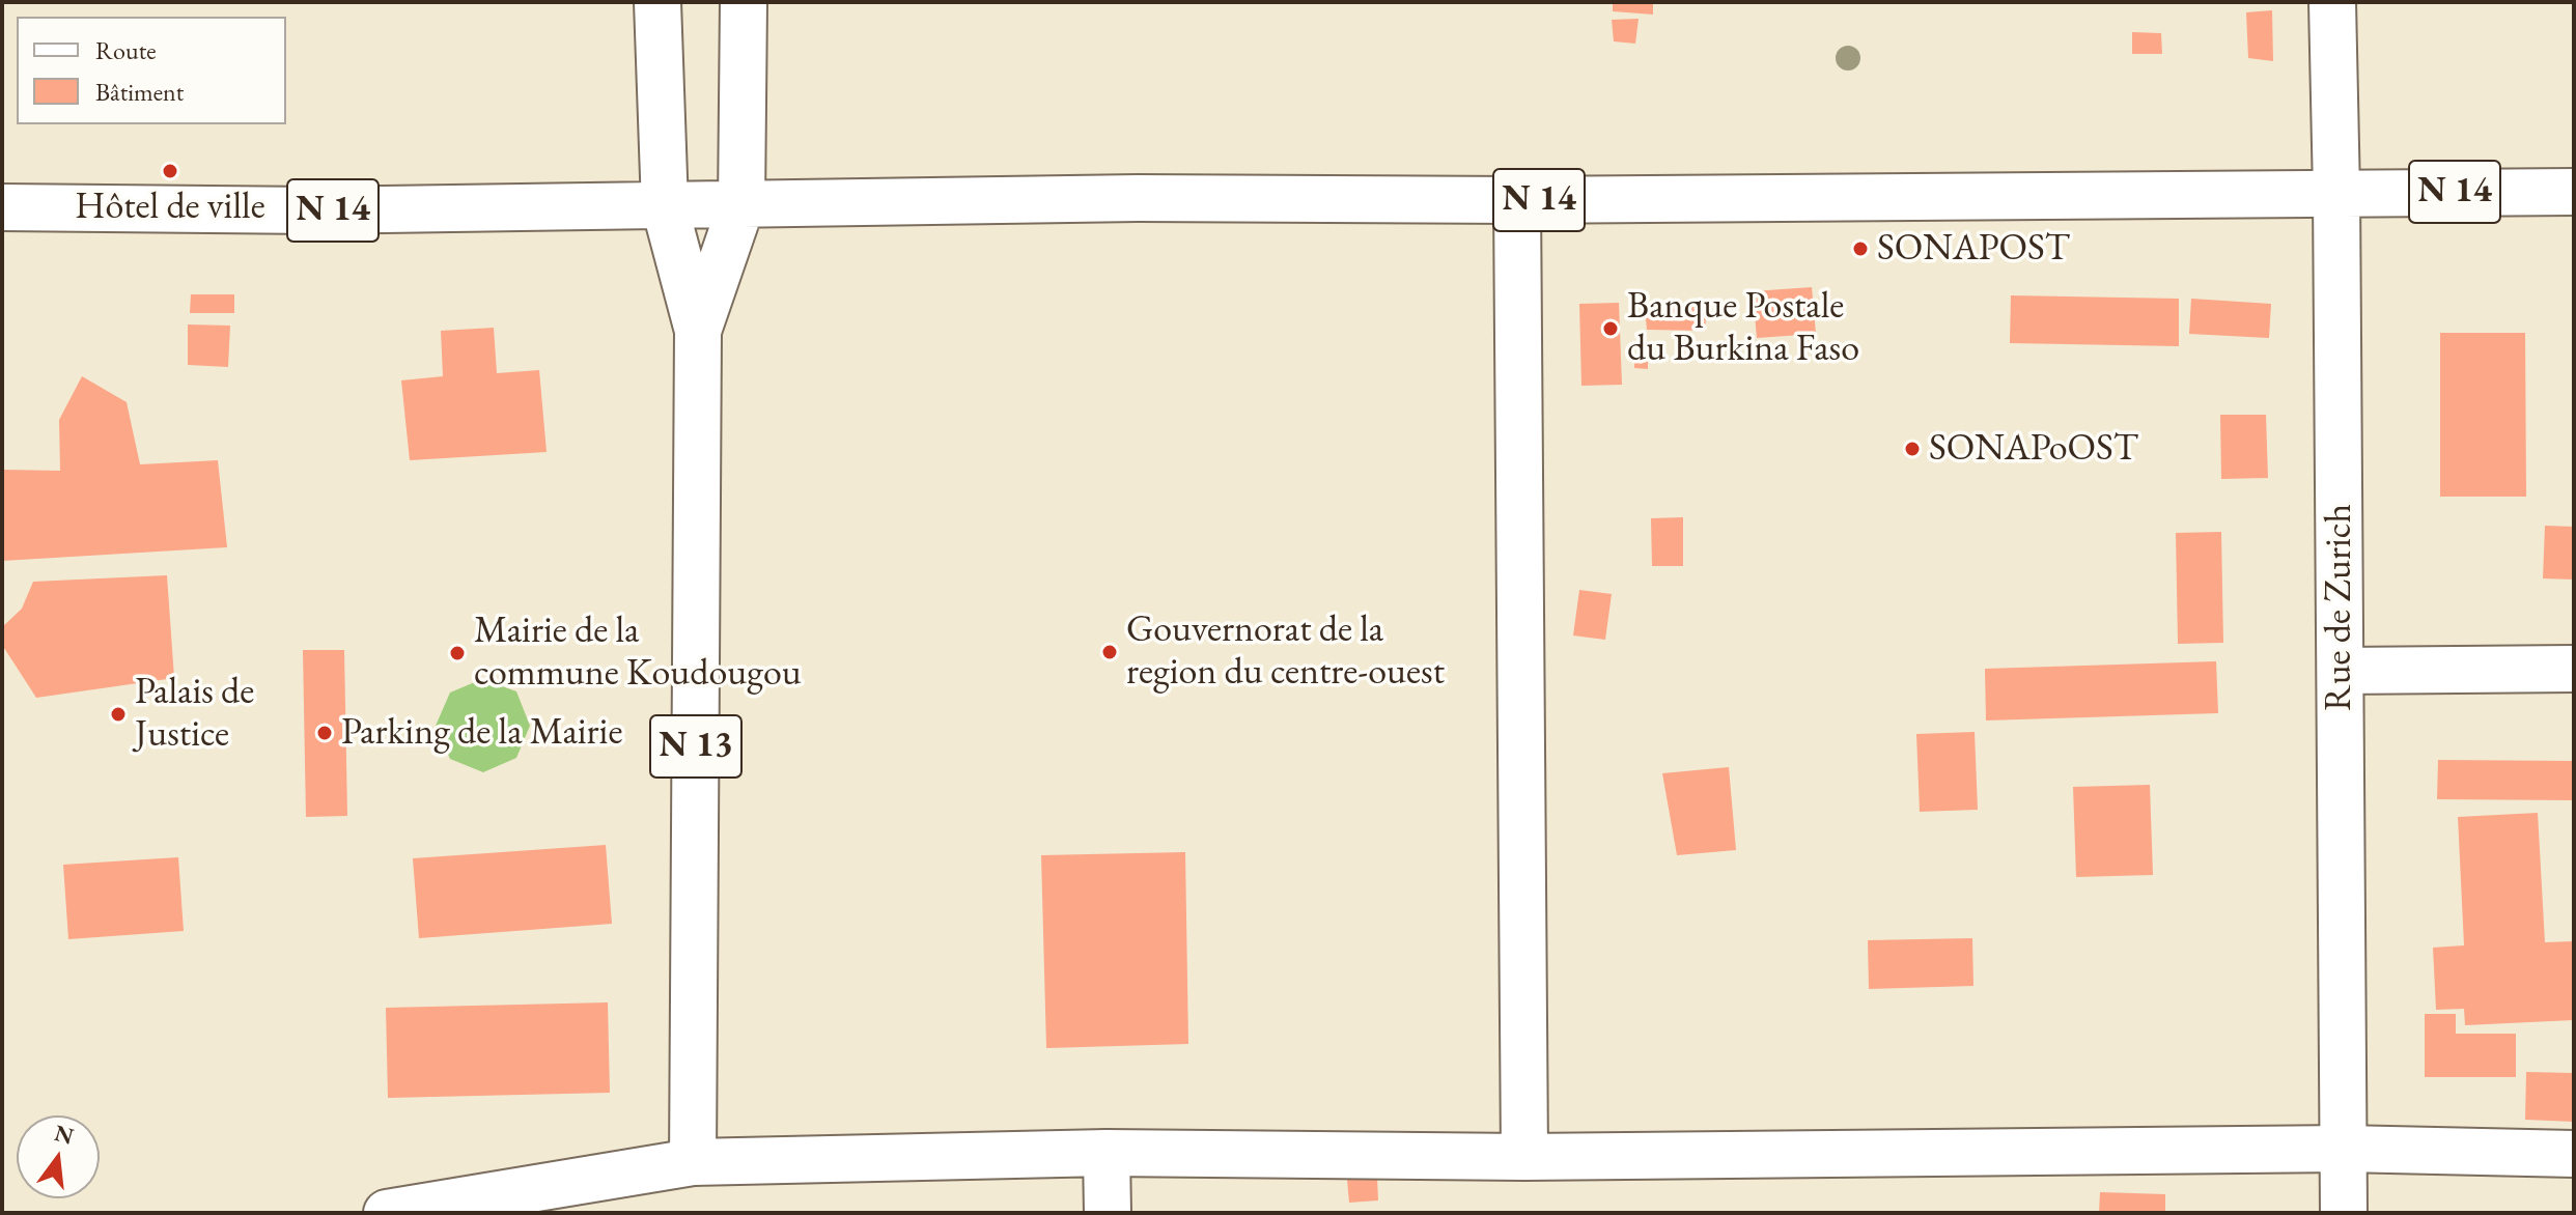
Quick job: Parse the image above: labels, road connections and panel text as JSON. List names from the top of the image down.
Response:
{
  "streets": {
    "main road": ["N 14", "Rue de Zurich", "N 13"]
  },
  "crossings": [
    ["N 14", "Rue de Zurich"],
    ["N 14", "N 13"]
  ],
  "places": [
    "Hôtel de ville",
    "SONAPOST",
    "Banque Postale du Burkina Faso",
    "SONAPoOST",
    "Gouvernorat de la region du centre-ouest",
    "Mairie de la commune Koudougou",
    "Palais de Justice",
    "Parking de la Mairie"
  ],
  "legend": ["Route", "Bâtiment"],
  "north": "top"
}
